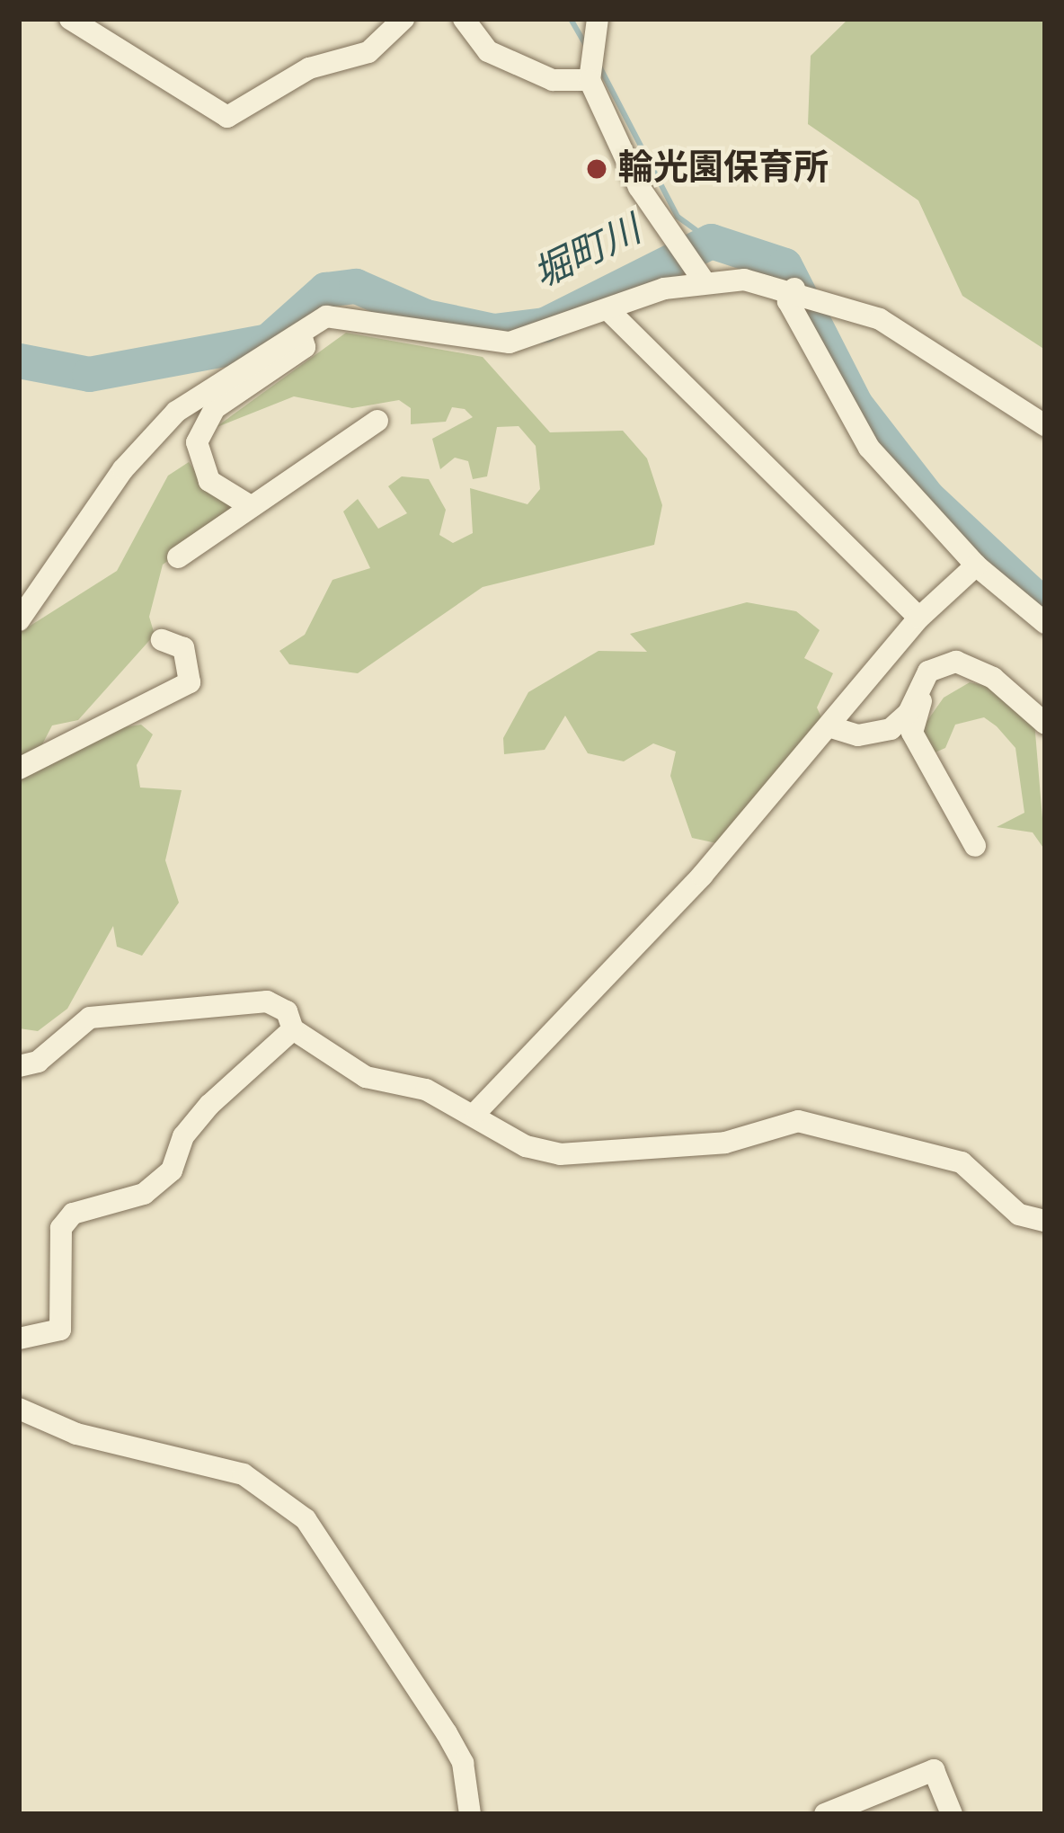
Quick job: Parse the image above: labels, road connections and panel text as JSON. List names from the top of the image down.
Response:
{
  "water": ["堀町川"],
  "places": ["輪光園保育所"]
}
